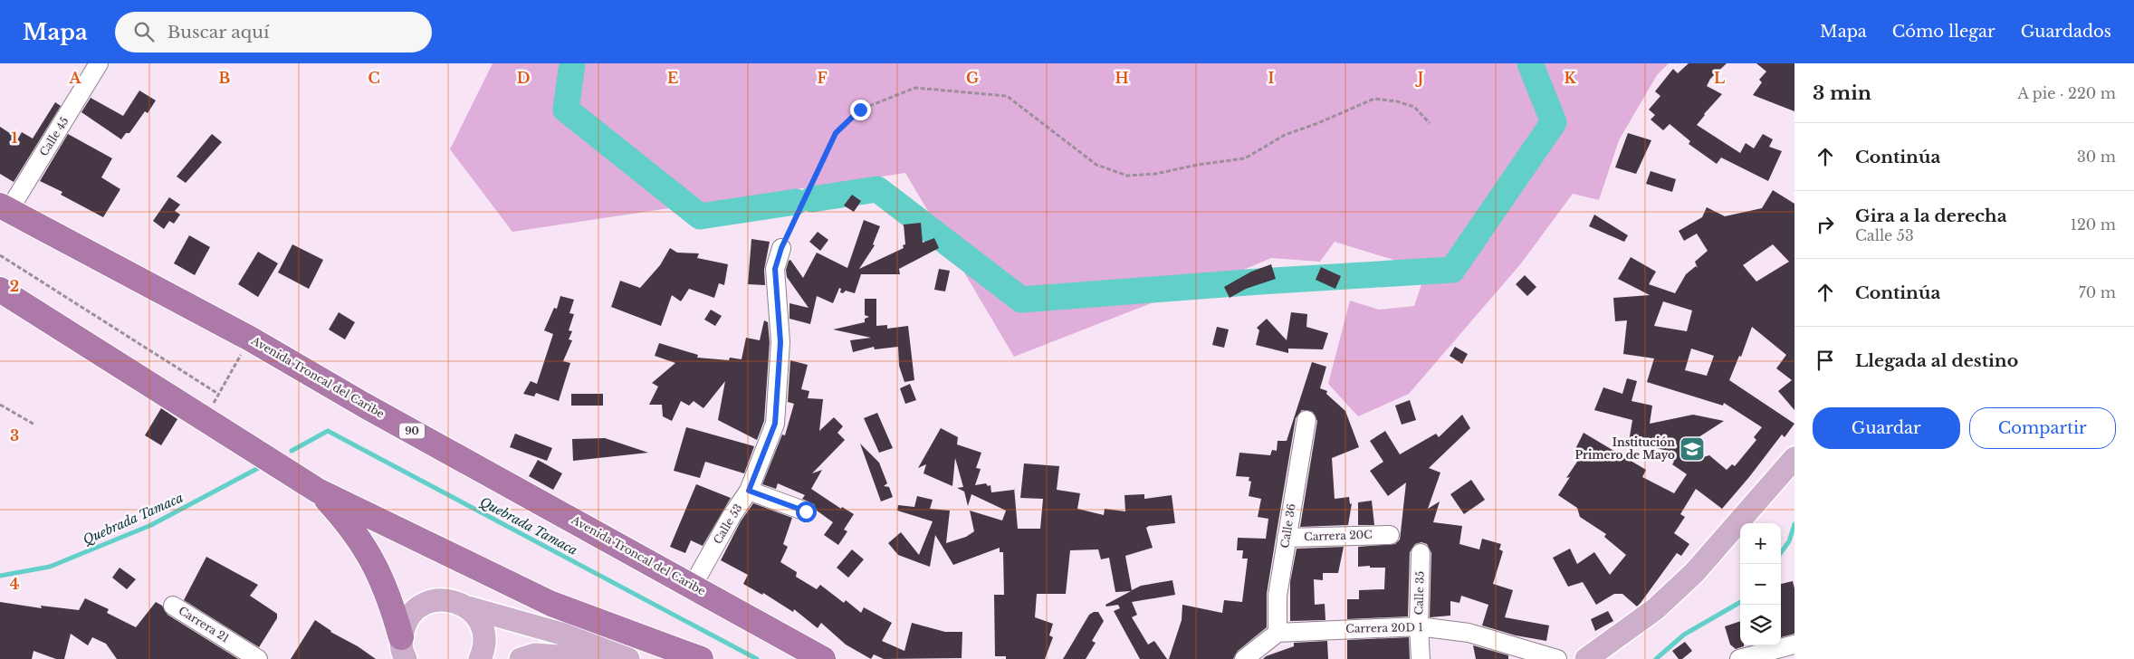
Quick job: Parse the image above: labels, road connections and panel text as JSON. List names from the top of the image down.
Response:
{
  "streets": {
    "highway": ["Avenida Troncal del Caribe", "90"],
    "street": [
      "Calle 45",
      "Calle 53",
      "Calle 36",
      "Carrera 20C",
      "Calle 35",
      "Carrera 21",
      "Carrera 20D 1"
    ]
  },
  "crossings": [
    ["Calle 45", "Avenida Troncal del Caribe"],
    ["Avenida Troncal del Caribe", "Calle 53"],
    ["Calle 36", "Carrera 20C"],
    ["Calle 36", "Carrera 20D 1"],
    ["Calle 35", "Carrera 20D 1"]
  ],
  "water": ["Quebrada Tamaca"],
  "places": {
    "school or university": ["Institución Primero de Mayo"]
  },
  "page": {
    "header": "Mapa",
    "search": "Buscar aquí",
    "nav": ["Mapa", "Cómo llegar", "Guardados"],
    "heading": ["3 min", "A pie · 220 m"],
    "list": [
      ["Continúa", "30 m"],
      ["Gira a la derecha", "Calle 53", "120 m"],
      ["Continúa", "70 m"],
      "Llegada al destino"
    ],
    "buttons": ["Guardar", "Compartir"],
    "map_buttons": ["+", "−"]
  },
  "grid": {
    "columns": [
      "A",
      "B",
      "C",
      "D",
      "E",
      "F",
      "G",
      "H",
      "I",
      "J",
      "K",
      "L"
    ],
    "rows": [
      "1",
      "2",
      "3",
      "4"
    ]
  }
}
